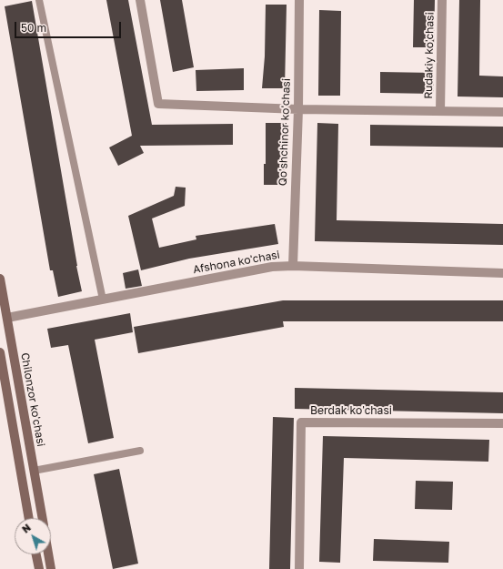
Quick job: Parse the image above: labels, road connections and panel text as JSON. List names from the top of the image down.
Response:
{
  "streets": {
    "main road": ["Chilonzor ko'chasi"],
    "street": [
      "Rudakiy ko'chasi",
      "Qo'shchinor ko'chasi",
      "Afshona ko'chasi",
      "Berdak ko'chasi"
    ]
  },
  "crossings": [
    ["Qo'shchinor ko'chasi", "Afshona ko'chasi"],
    ["Afshona ko'chasi", "Chilonzor ko'chasi"]
  ],
  "scale_bar": "50 m",
  "north": "top left"
}
